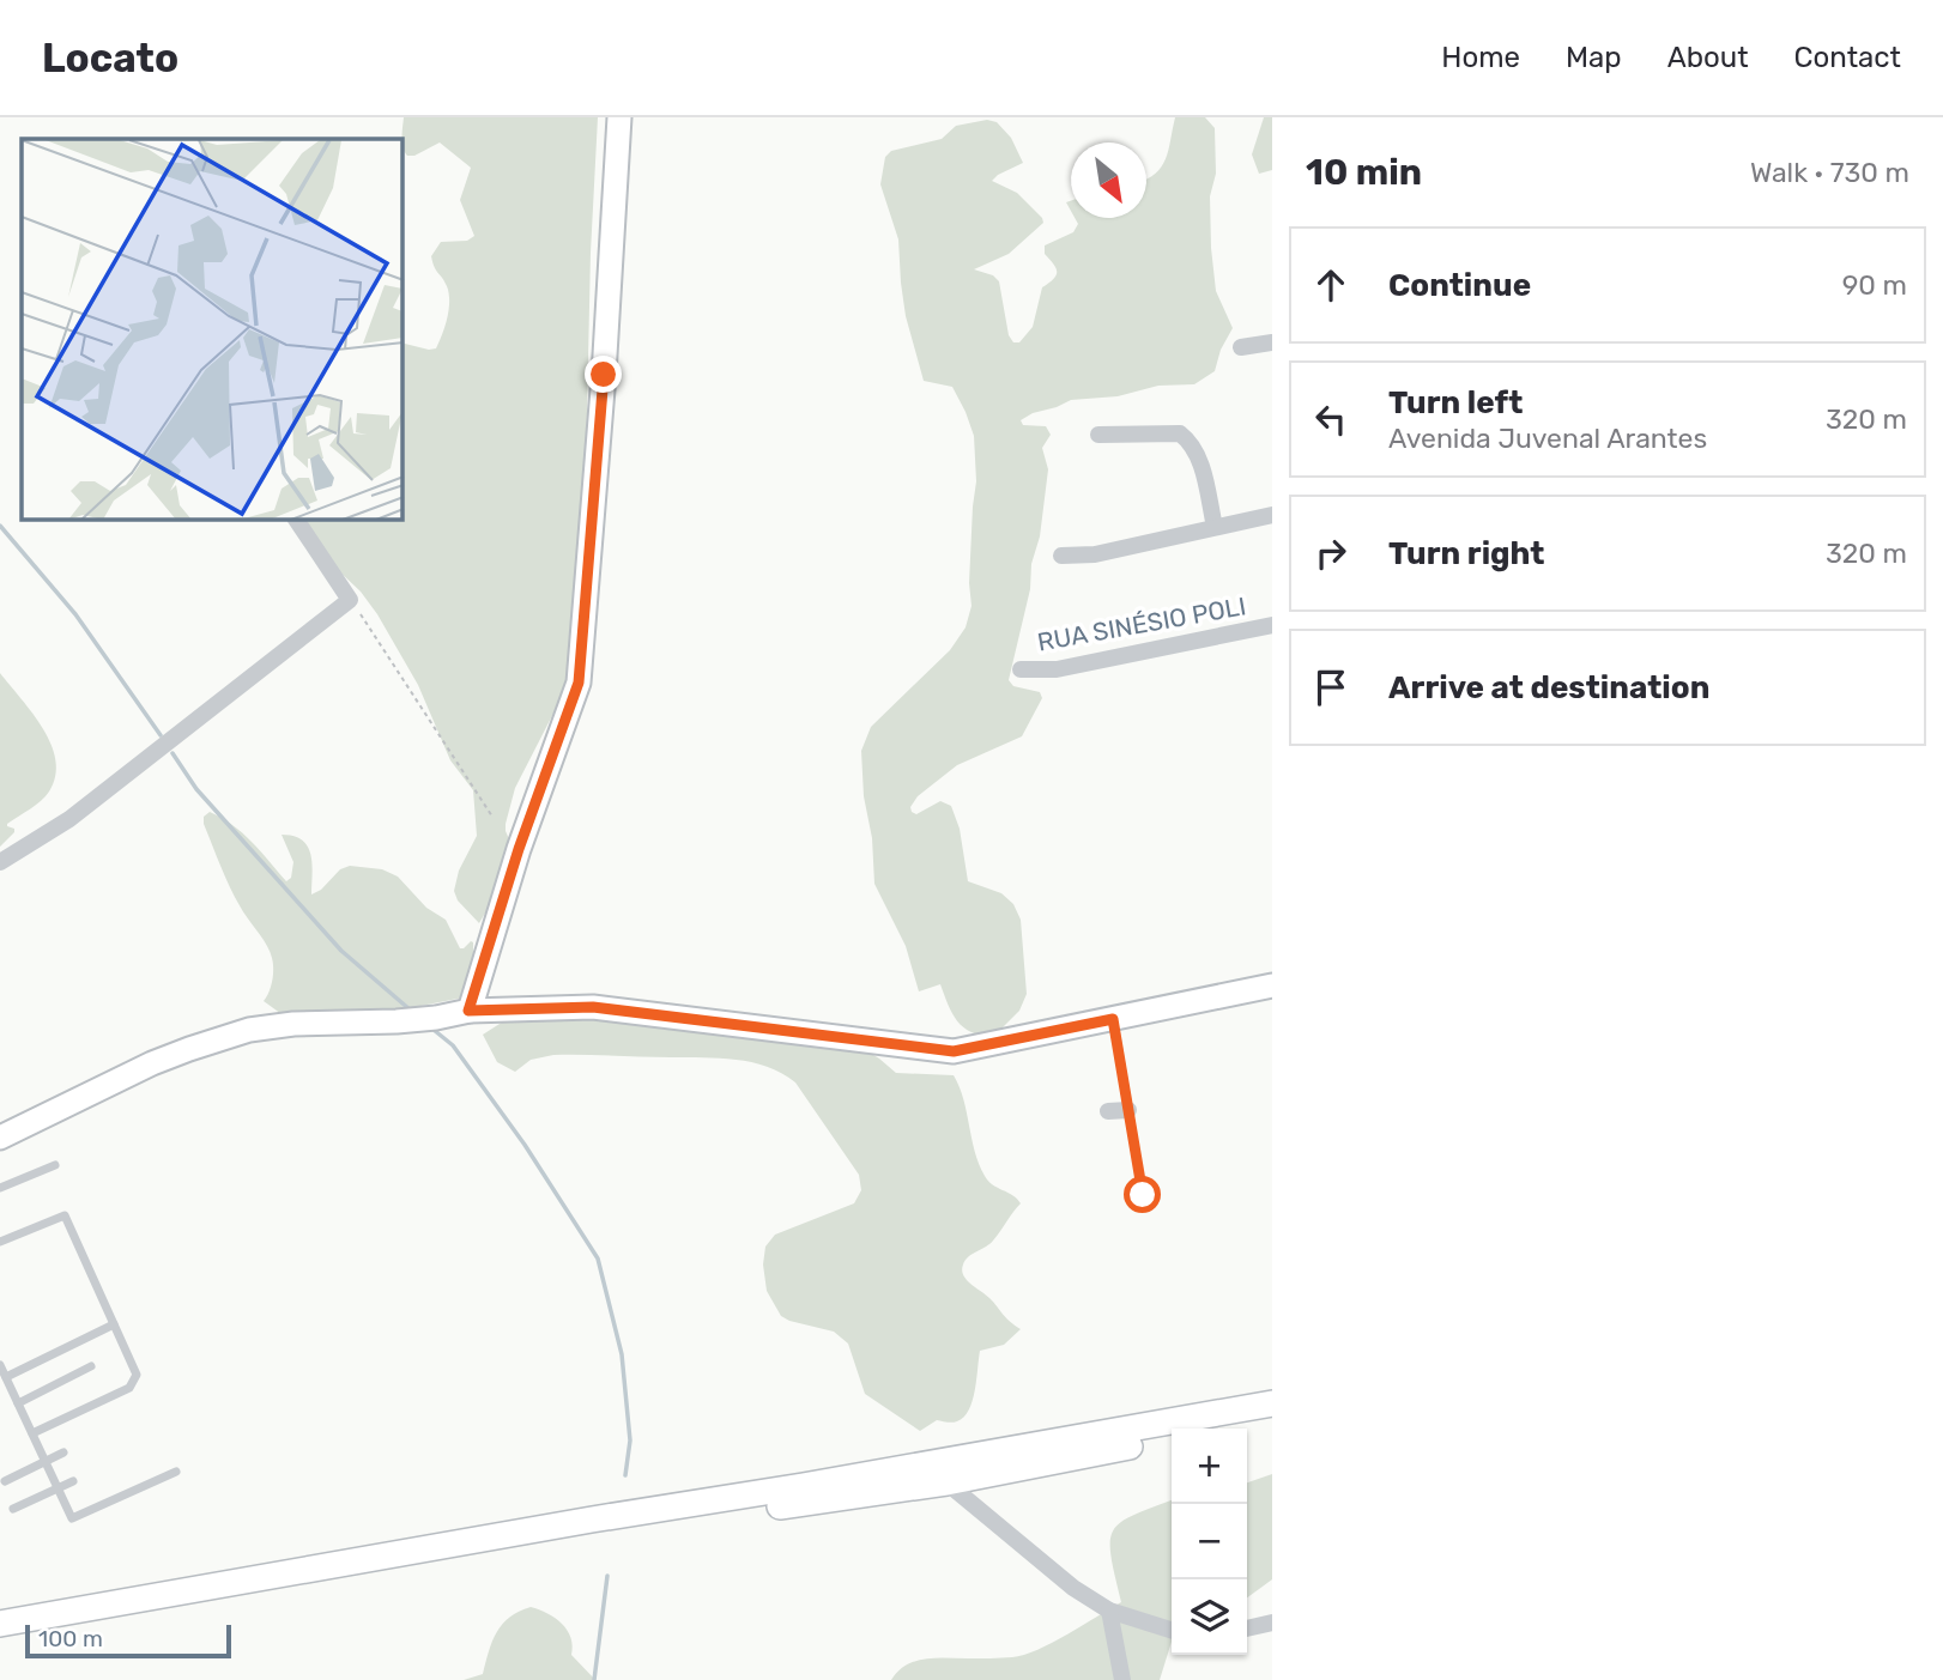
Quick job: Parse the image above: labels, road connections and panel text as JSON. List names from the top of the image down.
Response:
{
  "streets": {
    "street": ["RUA SINÉSIO POLI"]
  },
  "scale_bar": "100 m",
  "north": "bottom right",
  "page": {
    "header": "Locato",
    "nav": [
      "Home",
      "Map",
      "About",
      "Contact"
    ],
    "heading": ["10 min", "Walk · 730 m"],
    "list": [
      ["Continue", "90 m"],
      ["Turn left", "Avenida Juvenal Arantes", "320 m"],
      ["Turn right", "320 m"],
      "Arrive at destination"
    ],
    "map_buttons": ["+", "−"],
    "scale": "100 m"
  }
}
